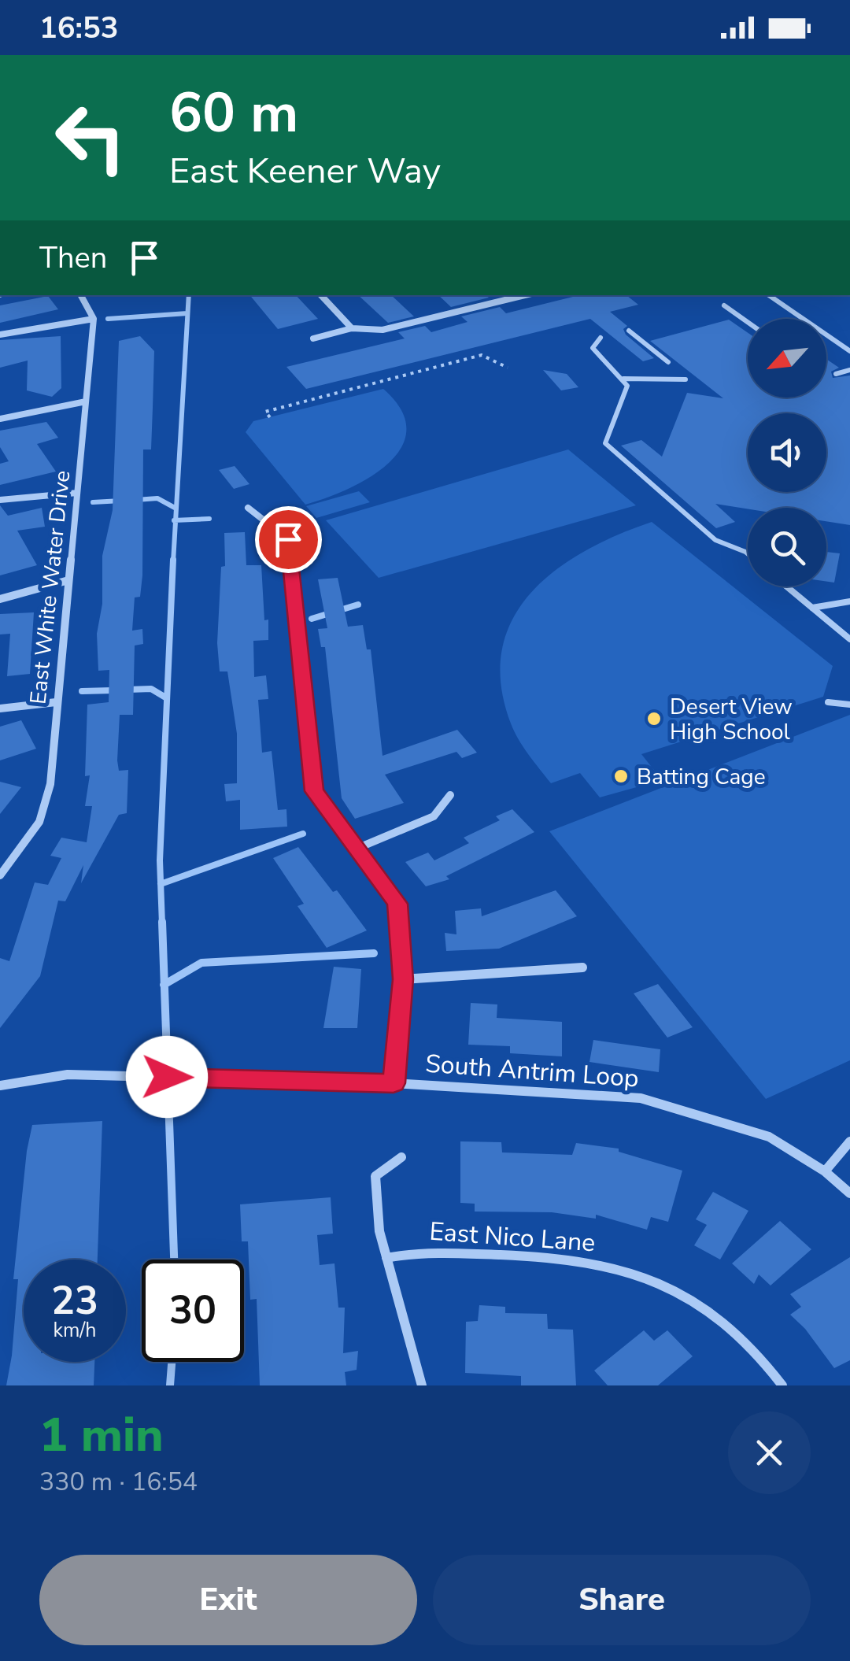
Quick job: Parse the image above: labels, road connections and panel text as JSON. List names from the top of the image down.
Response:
{
  "streets": {
    "street": ["East White Water Drive", "South Antrim Loop", "East Nico Lane"]
  },
  "places": ["Desert View High School", "Batting Cage"],
  "north": "bottom left",
  "page": {
    "status": "16:53",
    "turn": ["60 m", "East Keener Way"],
    "then": "Then",
    "speed": "23 km/h",
    "limit": "30",
    "heading": ["1 min", "330 m · 16:54"],
    "buttons": ["Exit", "Share"]
  }
}
